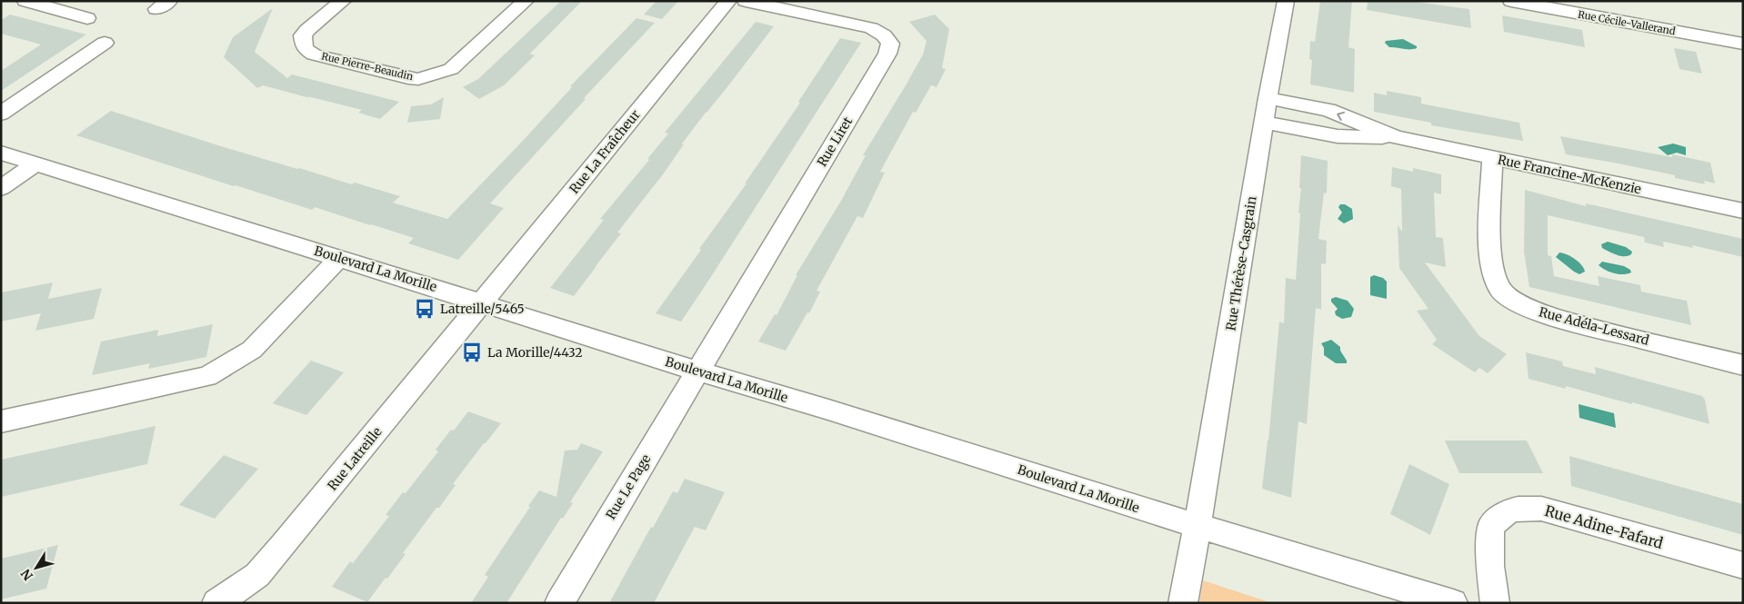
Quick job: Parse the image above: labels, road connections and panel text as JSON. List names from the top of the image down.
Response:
{
  "streets": {
    "street": [
      "Rue Cécile-Vallerand",
      "Rue Pierre-Beaudin",
      "Rue Liret",
      "Rue La Fraîcheur",
      "Rue Francine-McKenzie",
      "Rue Thérèse-Casgrain",
      "Boulevard La Morille",
      "Rue Adéla-Lessard",
      "Rue Latreille",
      "Rue Le Page",
      "Rue Adine-Fafard"
    ]
  },
  "crossings": [
    ["Rue Liret", "Boulevard La Morille"],
    ["Rue Liret", "Rue Le Page"],
    ["Rue La Fraîcheur", "Boulevard La Morille"],
    ["Rue La Fraîcheur", "Rue Latreille"],
    ["Rue Francine-McKenzie", "Rue Thérèse-Casgrain"],
    ["Rue Francine-McKenzie", "Rue Adéla-Lessard"],
    ["Rue Thérèse-Casgrain", "Boulevard La Morille"],
    ["Boulevard La Morille", "Rue Latreille"],
    ["Boulevard La Morille", "Rue Le Page"]
  ],
  "places": {
    "bus stop": ["Latreille/5465", "La Morille/4432"]
  },
  "north": "bottom left"
}
